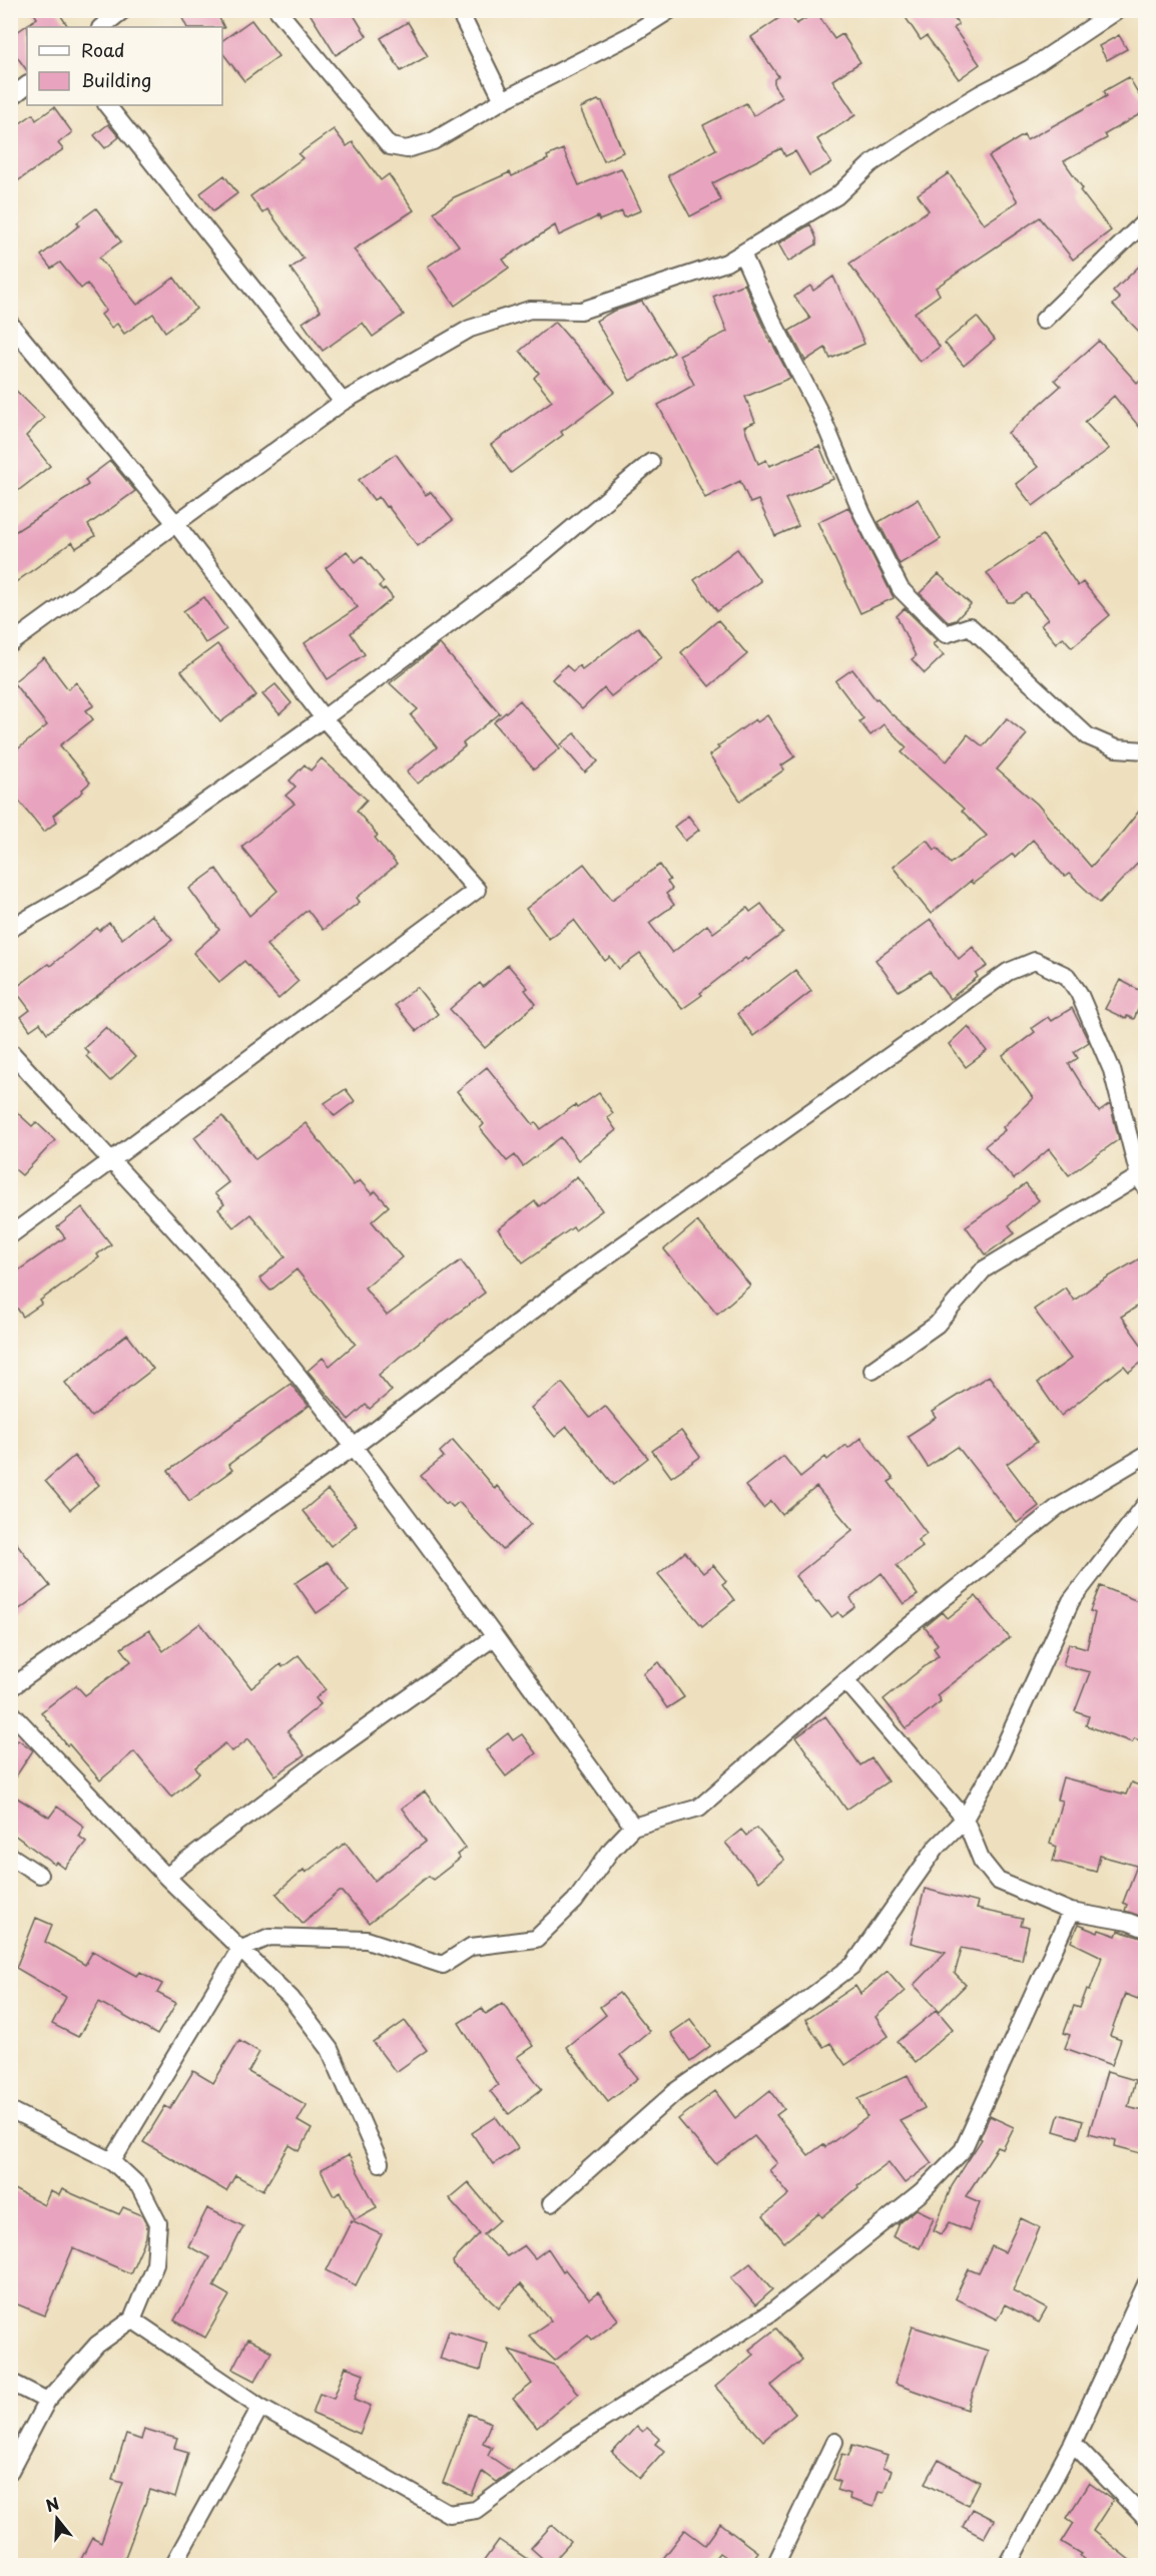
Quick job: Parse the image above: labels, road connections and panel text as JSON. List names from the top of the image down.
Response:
{
  "legend": ["Road", "Building"],
  "north": "top"
}
